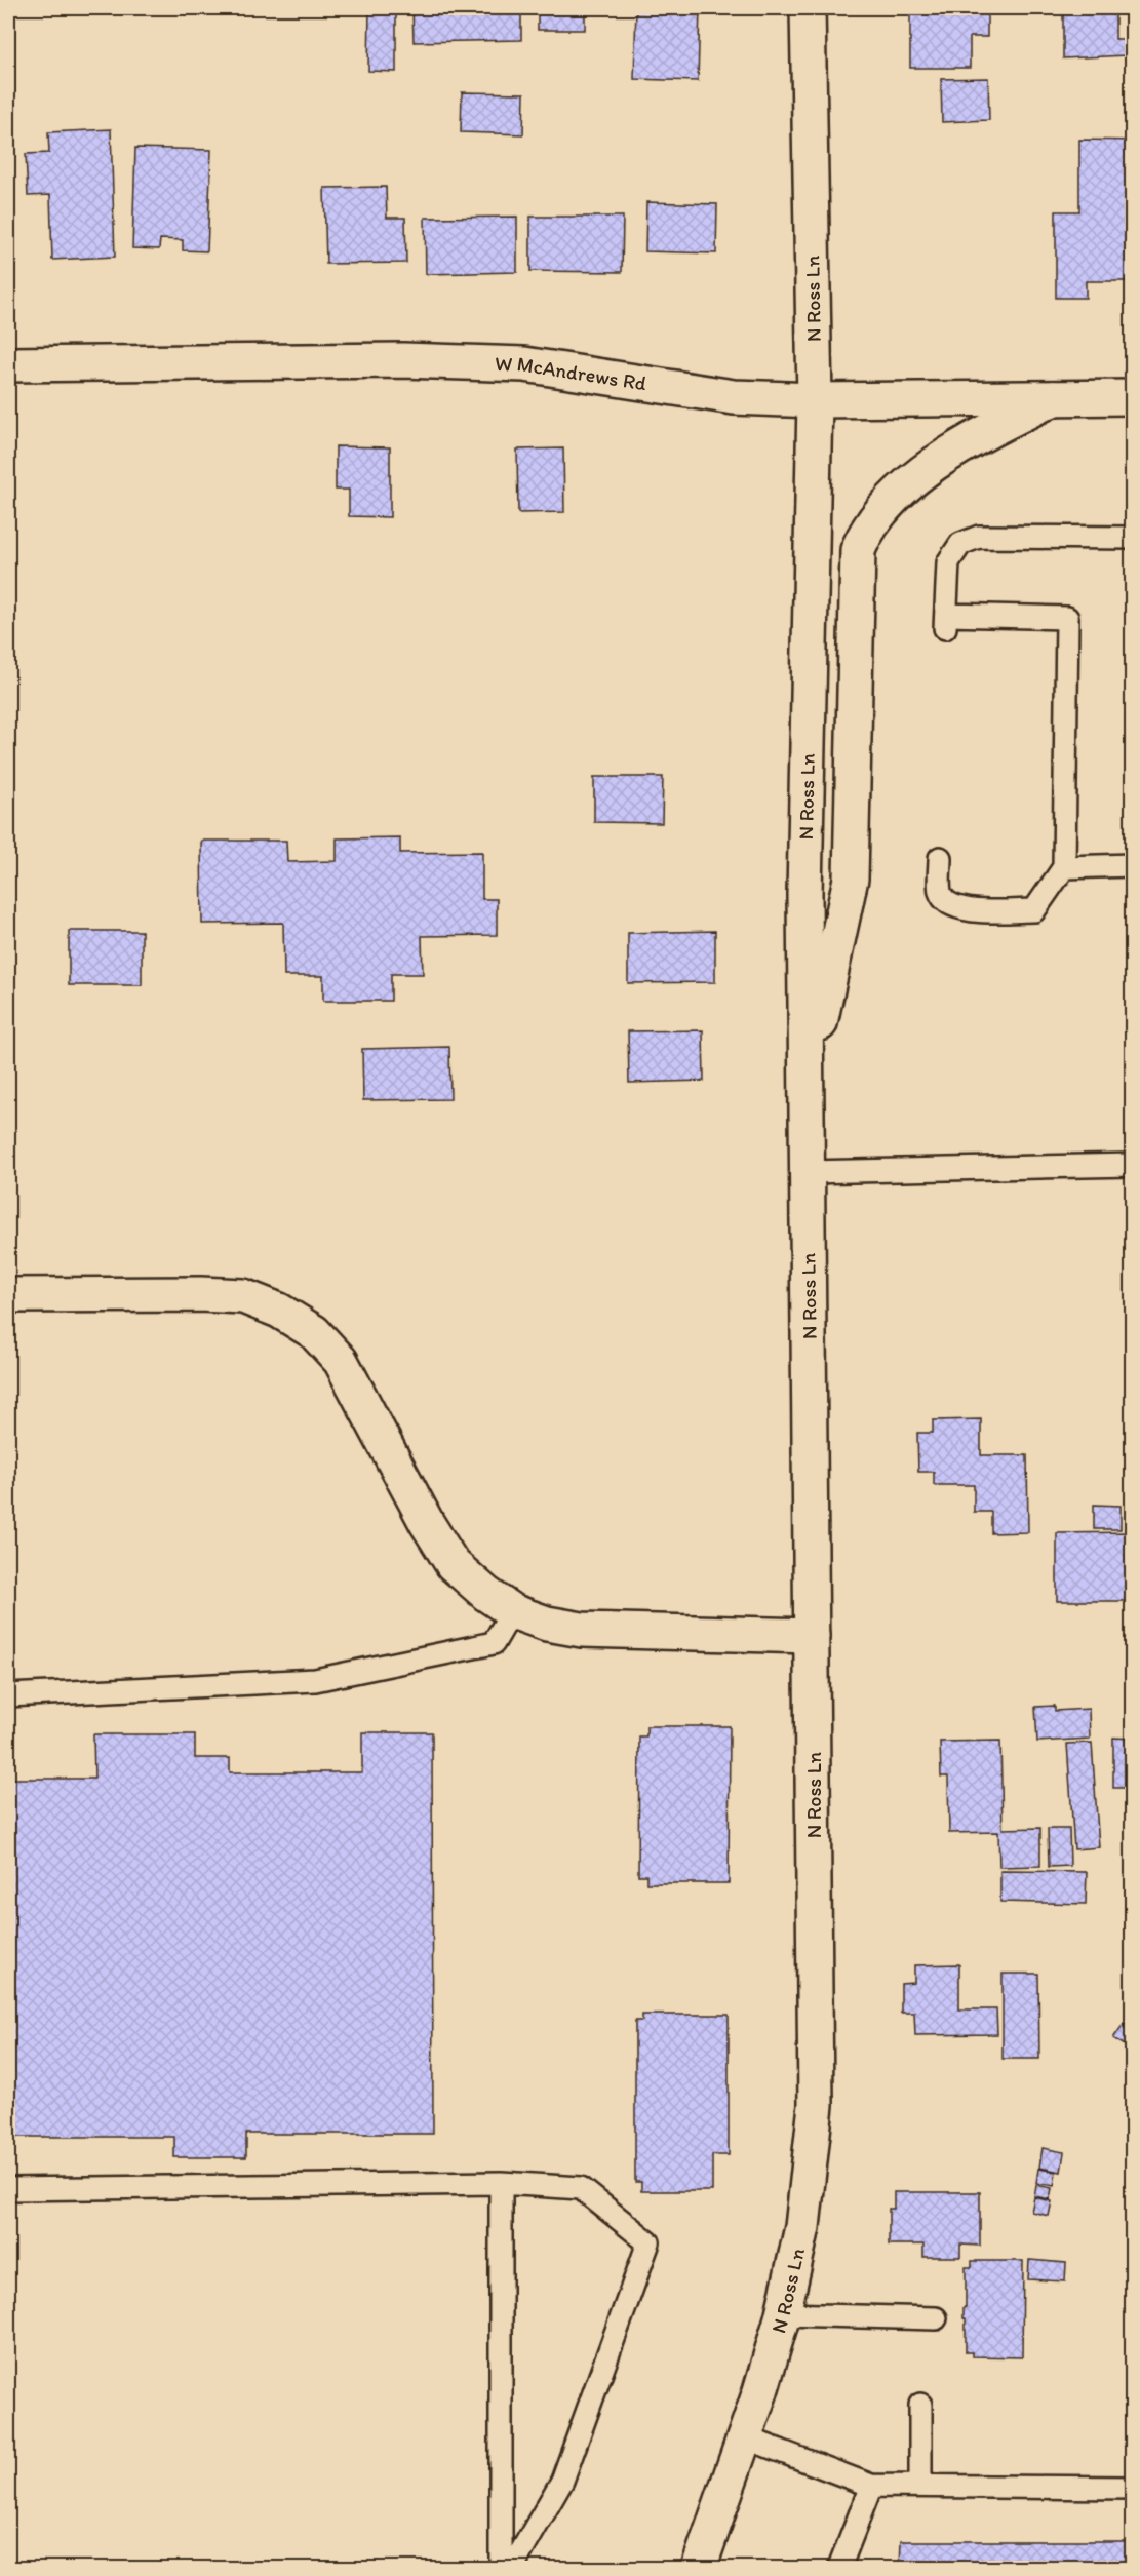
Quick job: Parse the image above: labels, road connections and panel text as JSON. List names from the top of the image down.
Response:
{
  "streets": {
    "main road": ["N Ross Ln", "W McAndrews Rd"]
  },
  "crossings": [
    ["N Ross Ln", "W McAndrews Rd"]
  ]
}
